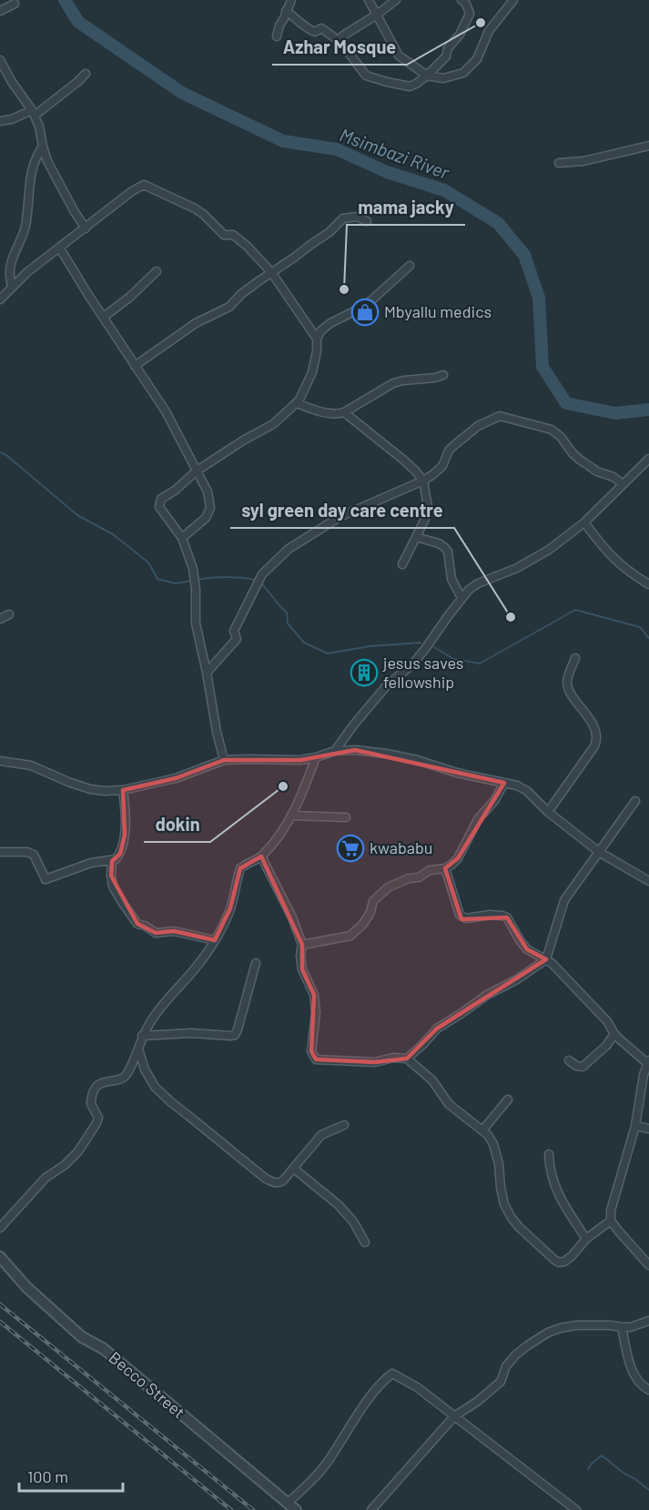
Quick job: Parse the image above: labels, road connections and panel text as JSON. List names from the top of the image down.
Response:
{
  "streets": {
    "street": ["Becco Street"]
  },
  "water": ["Msimbazi River"],
  "places": {
    "other": [
      "Azhar Mosque",
      "mama jacky",
      "syl green day care centre",
      "dokin"
    ],
    "shop": ["Mbyallu medics"],
    "building": ["jesus saves fellowship"],
    "supermarket": ["kwababu"]
  },
  "scale_bar": "100 m"
}
